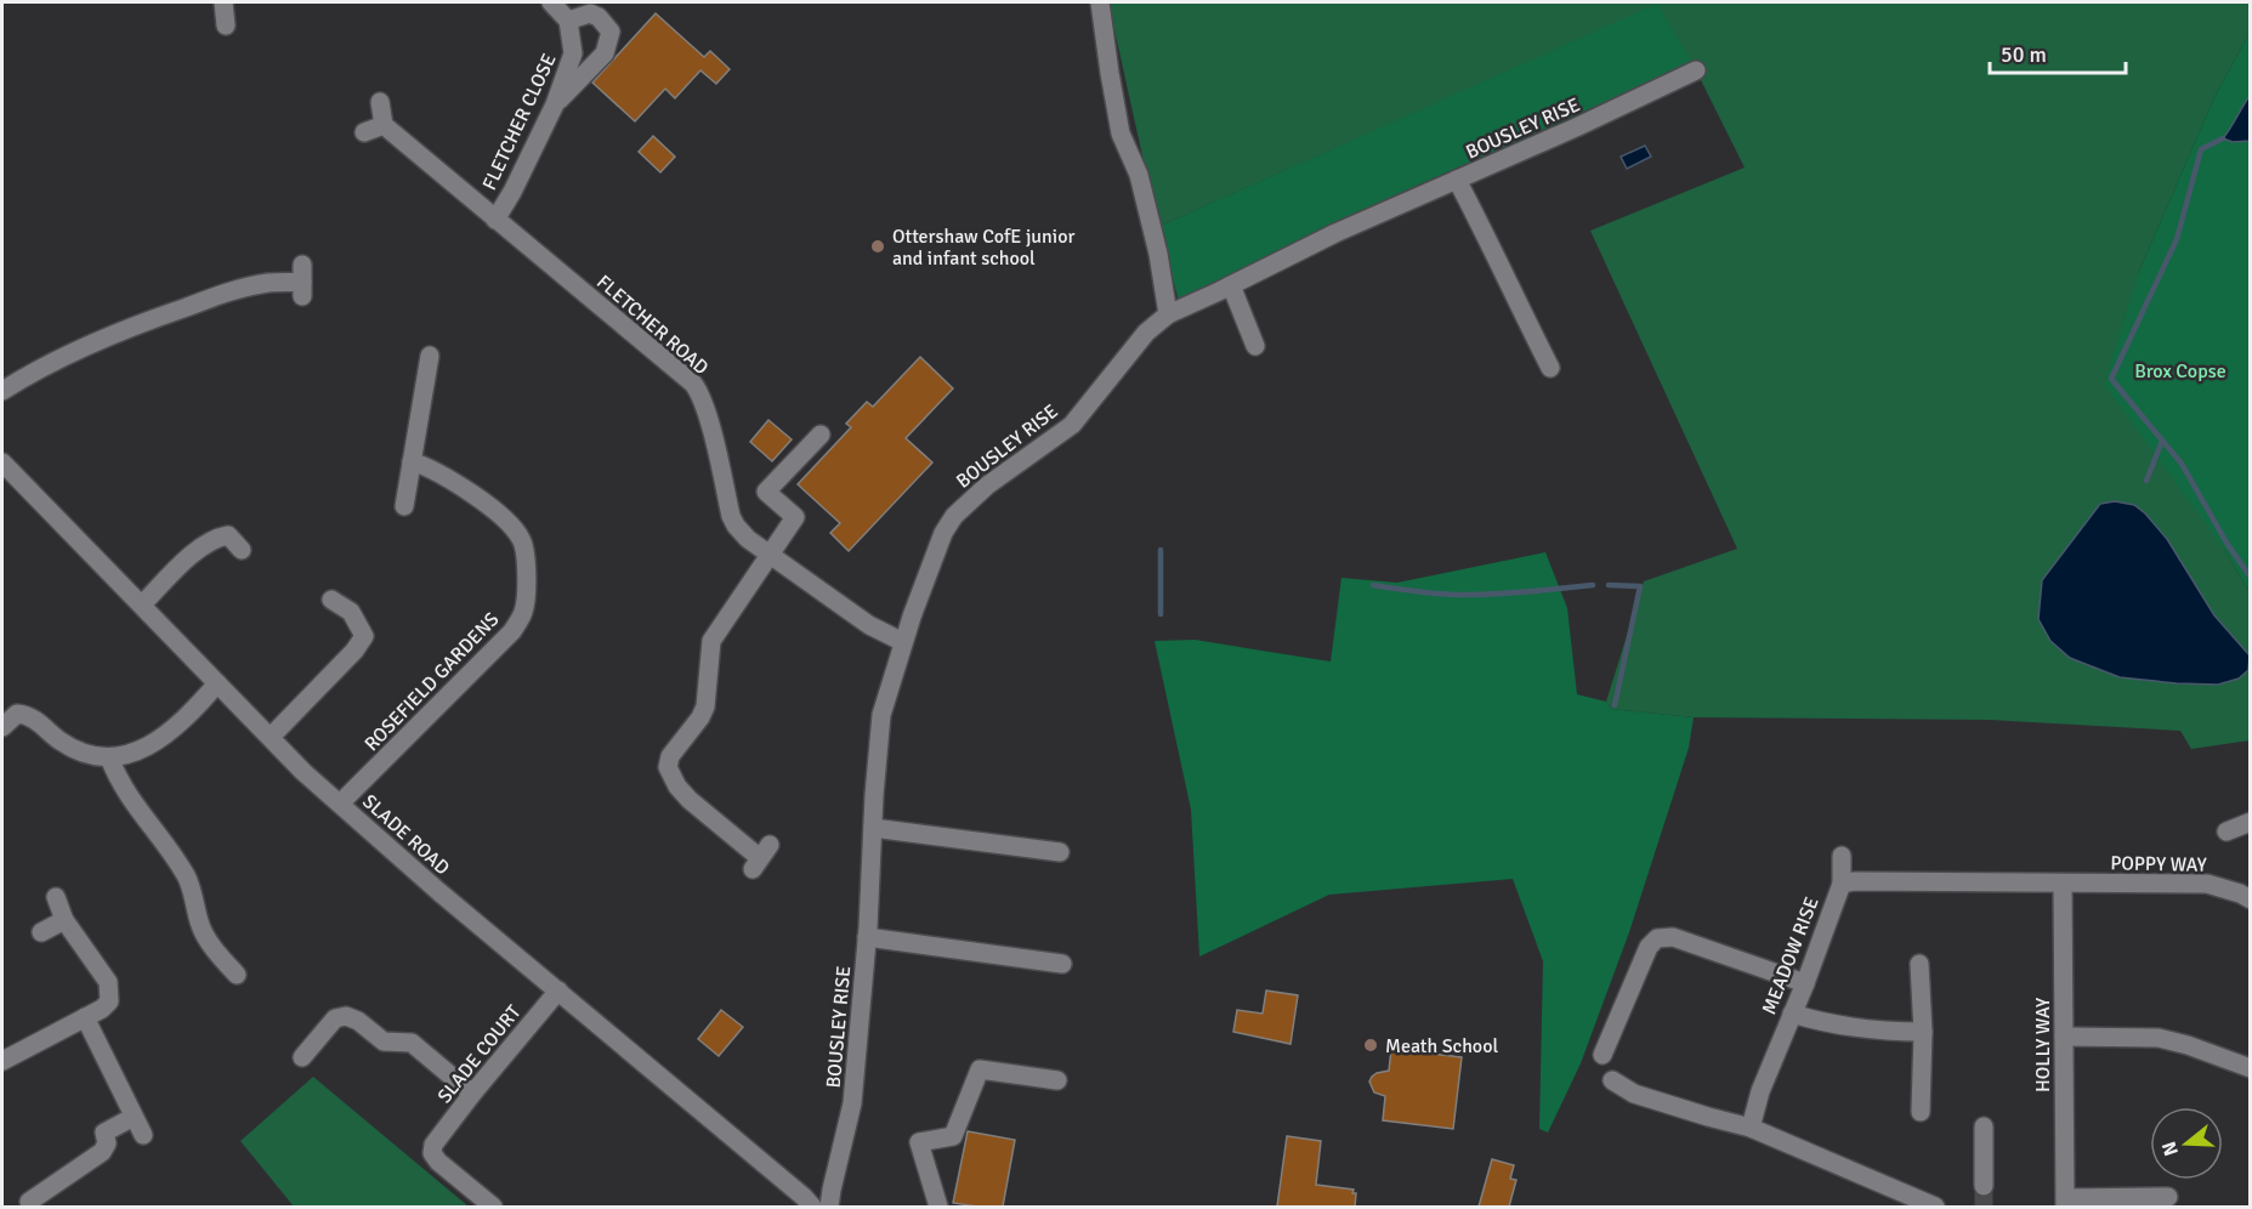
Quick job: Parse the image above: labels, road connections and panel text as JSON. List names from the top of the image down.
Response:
{
  "streets": {
    "street": [
      "FLETCHER CLOSE",
      "BOUSLEY RISE",
      "FLETCHER ROAD",
      "ROSEFIELD GARDENS",
      "SLADE ROAD",
      "POPPY WAY",
      "MEADOW RISE",
      "HOLLY WAY",
      "SLADE COURT"
    ]
  },
  "crossings": [
    ["FLETCHER CLOSE", "FLETCHER ROAD"],
    ["BOUSLEY RISE", "FLETCHER ROAD"],
    ["ROSEFIELD GARDENS", "SLADE ROAD"],
    ["SLADE ROAD", "SLADE COURT"],
    ["POPPY WAY", "MEADOW RISE"],
    ["POPPY WAY", "HOLLY WAY"],
    ["MEADOW RISE", "HOLLY WAY"]
  ],
  "parks": ["Brox Copse"],
  "places": ["Ottershaw CofE junior and infant school", "Meath School"],
  "scale_bar": "50 m",
  "north": "left"
}
